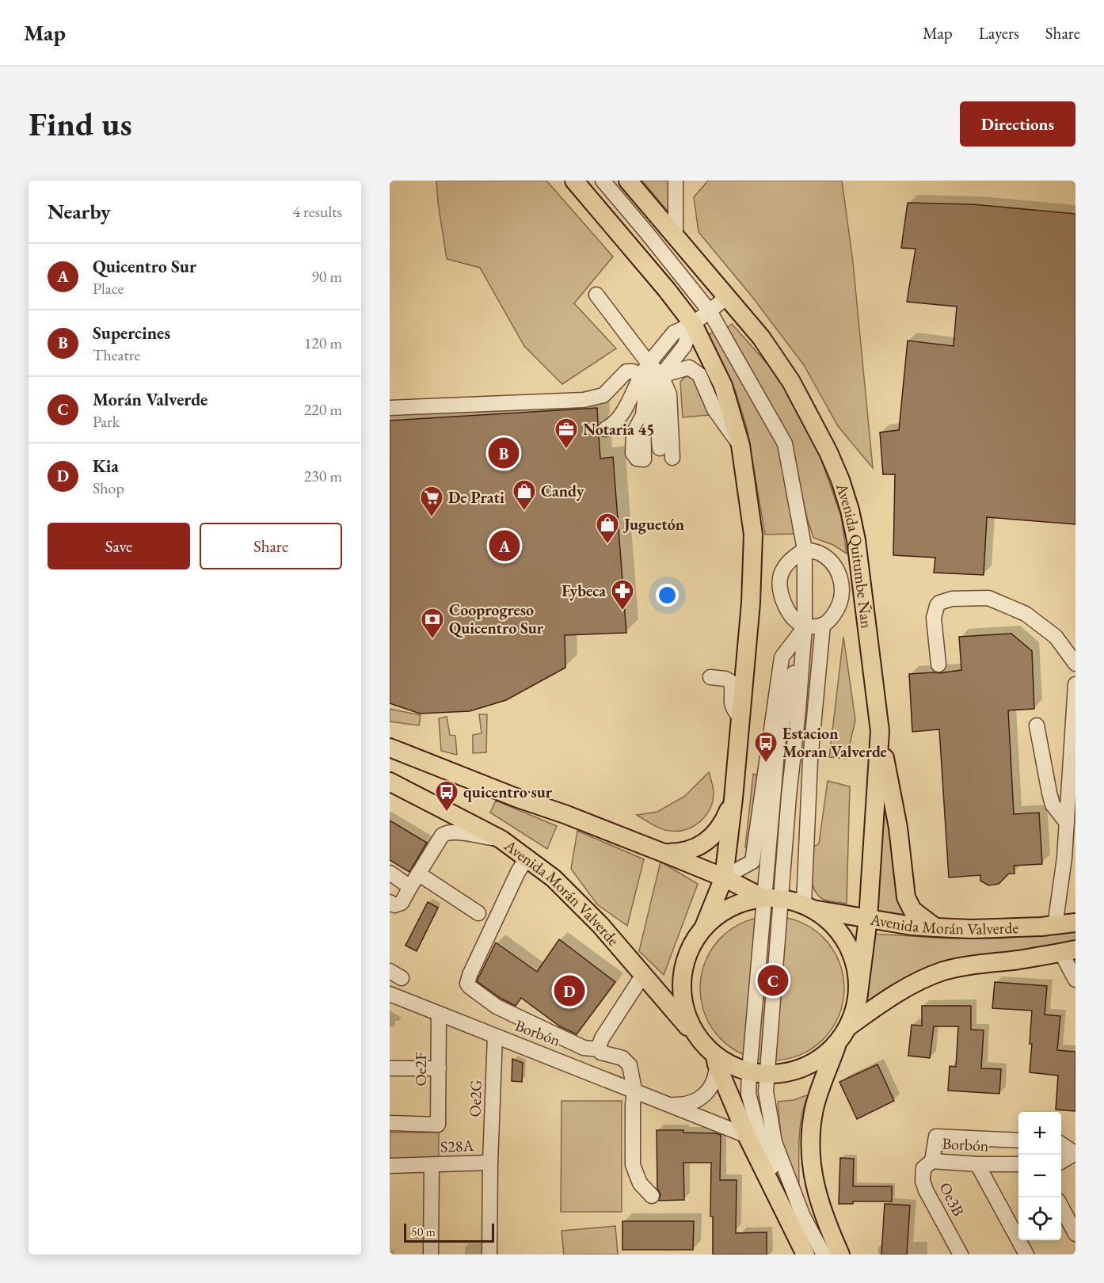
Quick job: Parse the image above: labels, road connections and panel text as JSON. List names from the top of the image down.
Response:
{
  "streets": {
    "main road": ["Avenida Quitumbe Ñan", "Avenida Morán Valverde"],
    "street": [
      "Borbón",
      "Oe2F",
      "Oe2G",
      "S28A",
      "Oe3B"
    ]
  },
  "crossings": [
    ["Avenida Quitumbe Ñan", "Avenida Morán Valverde"],
    ["Borbón", "Oe2F"],
    ["Borbón", "Oe2G"],
    ["Borbón", "Oe3B"],
    ["Oe2G", "S28A"]
  ],
  "places": {
    "office": ["Notaria 45"],
    "shop": ["Candy", "Juguetón"],
    "supermarket": ["De Prati"],
    "pharmacy": ["Fybeca"],
    "bank": ["Cooprogreso Quicentro Sur"],
    "bus stop": ["Estacion Moran Valverde", "quicentro sur"]
  },
  "scale_bar": "50 m",
  "page": {
    "header": "Map",
    "nav": ["Map", "Layers", "Share"],
    "buttons": [
      "Directions",
      ["Save", "Share"]
    ],
    "title": "Find us",
    "heading": ["Nearby", "4 results"],
    "list": [
      {
        "mark": "A",
        "name": "Quicentro Sur",
        "note": "Place",
        "value": "90 m"
      },
      {
        "mark": "B",
        "name": "Supercines",
        "note": "Theatre",
        "value": "120 m"
      },
      {
        "mark": "C",
        "name": "Morán Valverde",
        "note": "Park",
        "value": "220 m"
      },
      {
        "mark": "D",
        "name": "Kia",
        "note": "Shop",
        "value": "230 m"
      }
    ],
    "pins": [
      "B",
      "A",
      "C",
      "D"
    ],
    "map_buttons": ["+", "−"],
    "scale": "50 m"
  }
}
